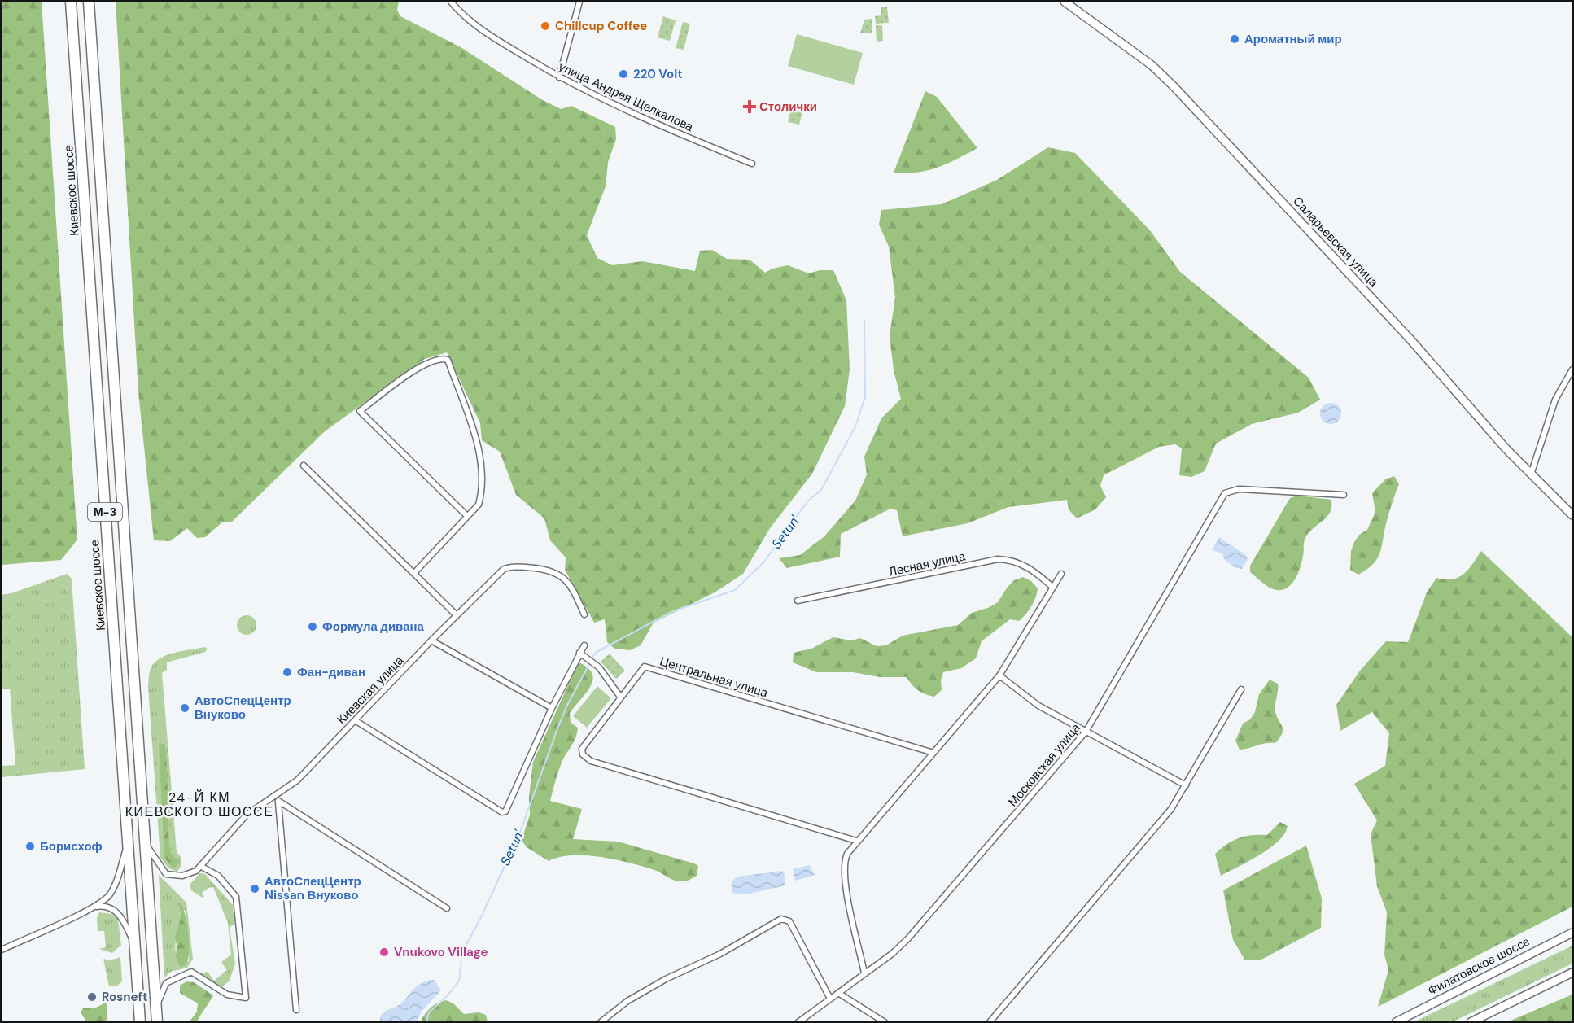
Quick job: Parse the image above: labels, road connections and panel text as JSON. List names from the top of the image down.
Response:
{
  "streets": {
    "highway": ["Киевское шоссе", "М-3"],
    "street": [
      "улица Андрея Щелкалова",
      "Саларьевская улица",
      "Лесная улица",
      "Центральная улица",
      "Киевская улица",
      "Московская улица",
      "Филатовское шоссе"
    ]
  },
  "crossings": [
    ["М-3", "Киевская улица"]
  ],
  "districts": ["24-Й КМ КИЕВСКОГО ШОССЕ"],
  "water": ["Setun'"],
  "places": {
    "other": [
      "Chillcup Coffee",
      "Ароматный мир",
      "220 Volt",
      "Формула дивана",
      "Фан-диван",
      "АвтоСпецЦентр Внуково",
      "Борисхоф",
      "АвтоСпецЦентр Nissan Внуково",
      "Vnukovo Village",
      "Rosneft"
    ],
    "health": ["Столички"]
  }
}
